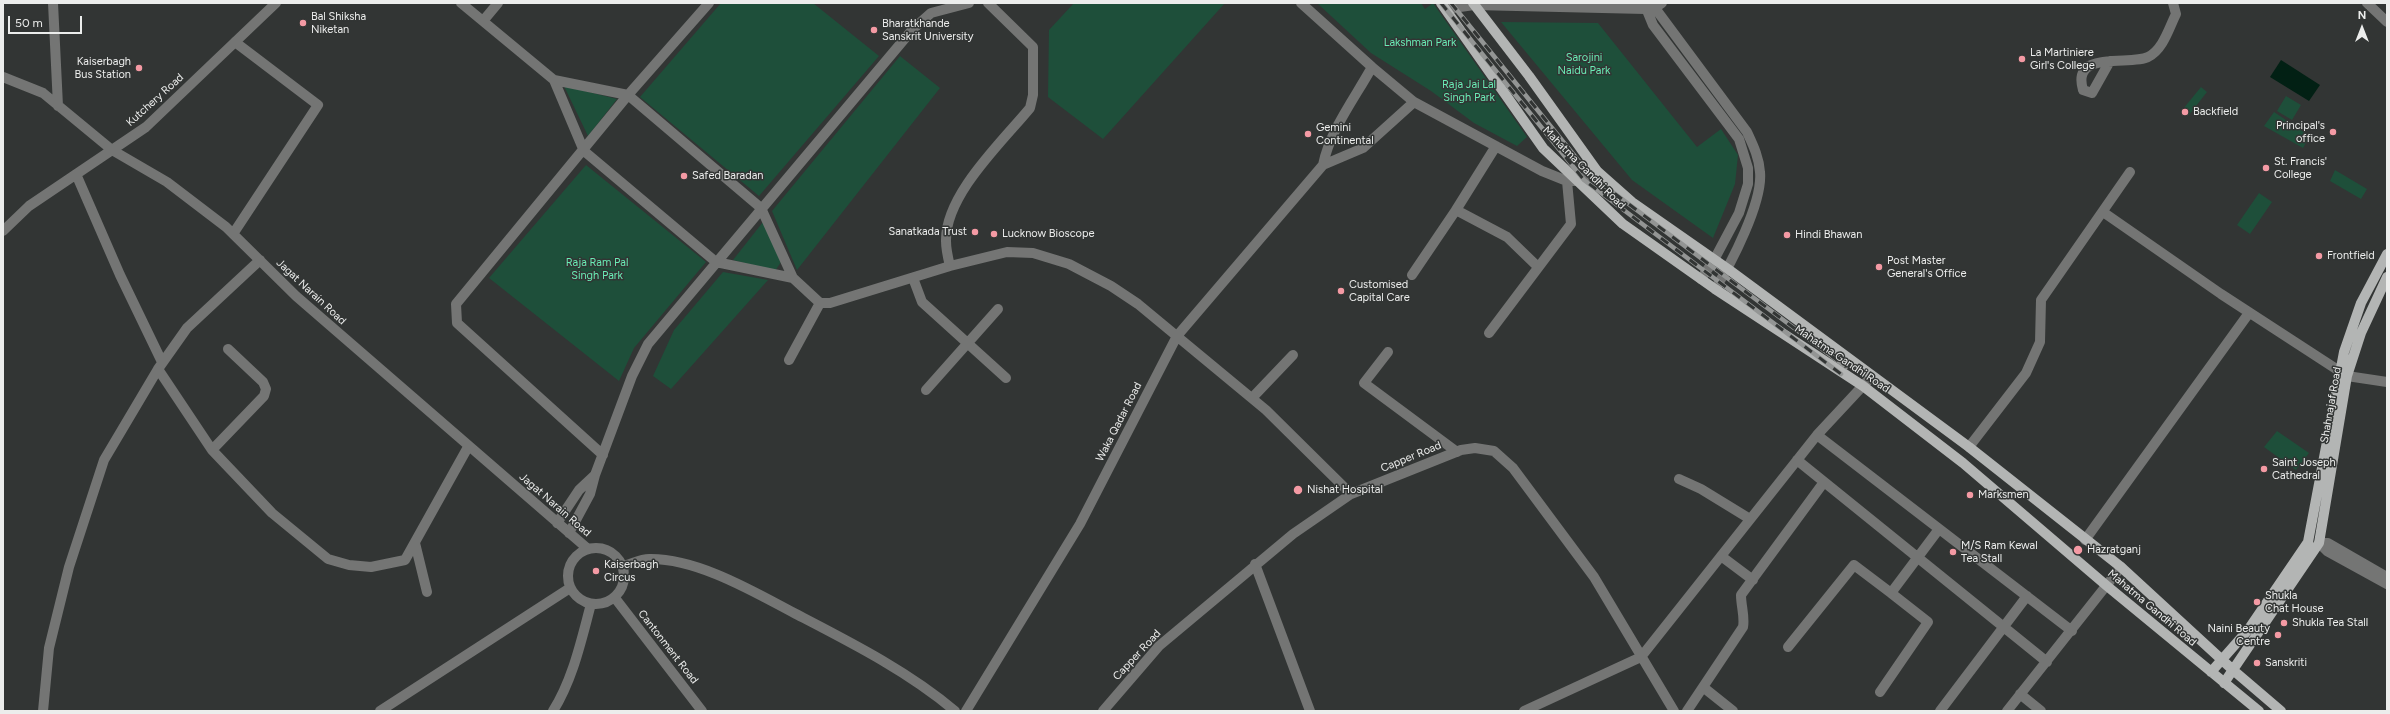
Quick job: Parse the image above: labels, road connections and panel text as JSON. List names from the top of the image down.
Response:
{
  "streets": {
    "main road": ["Mahatma Gandhi Road", "Shahnajaf Road"],
    "street": [
      "Kutchery Road",
      "Jagat Narain Road",
      "Waka Qadar Road",
      "Capper Road",
      "Cantonment Road"
    ]
  },
  "crossings": [
    ["Kutchery Road", "Jagat Narain Road"],
    ["Mahatma Gandhi Road", "Shahnajaf Road"],
    ["Jagat Narain Road", "Cantonment Road"]
  ],
  "parks": [
    "Lakshman Park",
    "Sarojini Naidu Park",
    "Raja Jai Lal Singh Park",
    "Raja Ram Pal Singh Park"
  ],
  "places": [
    "Bal Shiksha Niketan",
    "Bharatkhande Sanskrit University",
    "La Martiniere Girl's College",
    "Kaiserbagh Bus Station",
    "Backfield",
    "Principal's office",
    "Gemini Continental",
    "St. Francis' College",
    "Safed Baradan",
    "Sanatkada Trust",
    "Lucknow Bioscope",
    "Hindi Bhawan",
    "Frontfield",
    "Post Master General's Office",
    "Customised Capital Care",
    "Saint Joseph Cathedral",
    "Nishat Hospital",
    "Marksmen",
    "Hazratganj",
    "M/S Ram Kewal Tea Stall",
    "Kaiserbagh Circus",
    "Shukla Chat House",
    "Shukla Tea Stall",
    "Naini Beauty Centre",
    "Sanskriti"
  ],
  "scale_bar": "50 m",
  "north": "top"
}
